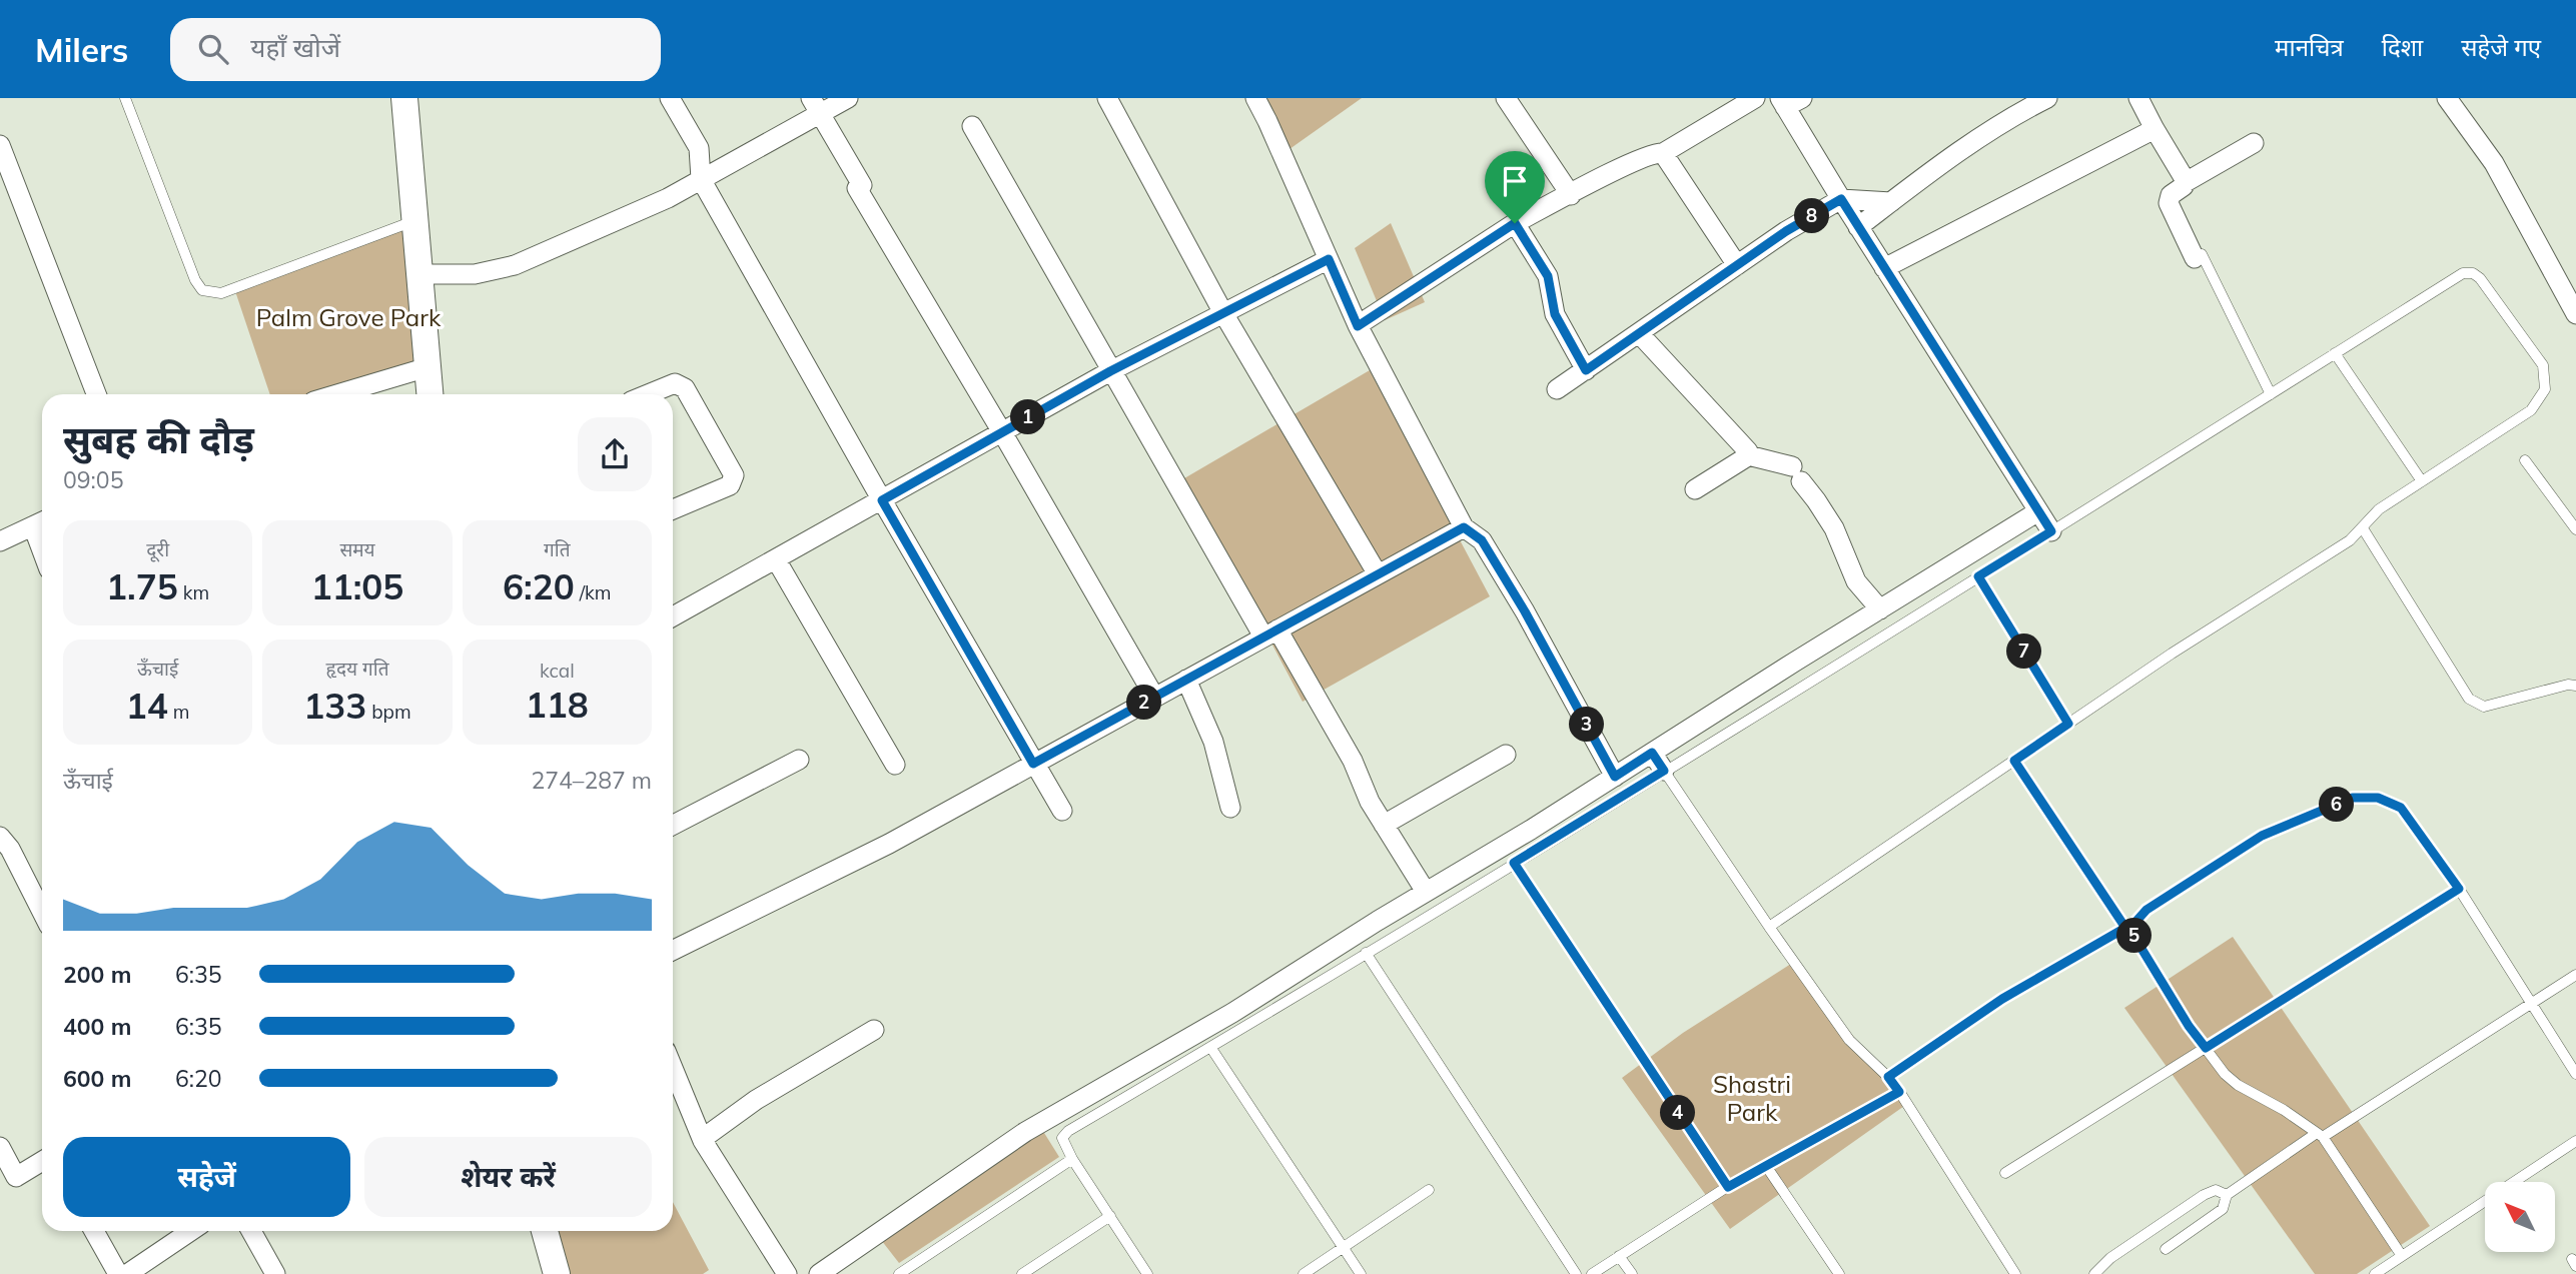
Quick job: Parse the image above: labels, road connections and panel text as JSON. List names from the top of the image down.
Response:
{
  "parks": ["Palm Grove Park", "Shastri Park"],
  "north": "top left",
  "page": {
    "header": "Milers",
    "search": "यहाँ खोजें",
    "nav": ["मानचित्र", "दिशा", "सहेजे गए"],
    "pins": [
      "8",
      "1",
      "7",
      "2",
      "3",
      "6",
      "5",
      "4"
    ],
    "heading": ["सुबह की दौड़", "09:05"],
    "stats": [
      ["दूरी", "1.75 km"],
      ["समय", "11:05"],
      ["गति", "6:20 /km"],
      ["ऊँचाई", "14 m"],
      ["हृदय गति", "133 bpm"],
      ["kcal", "118"]
    ],
    "chart": ["ऊँचाई", "274–287 m"],
    "list": [
      {
        "name": "200 m",
        "note": "6:35"
      },
      {
        "name": "400 m",
        "note": "6:35"
      },
      {
        "name": "600 m",
        "note": "6:20"
      }
    ],
    "buttons": ["सहेजें", "शेयर करें"]
  }
}
